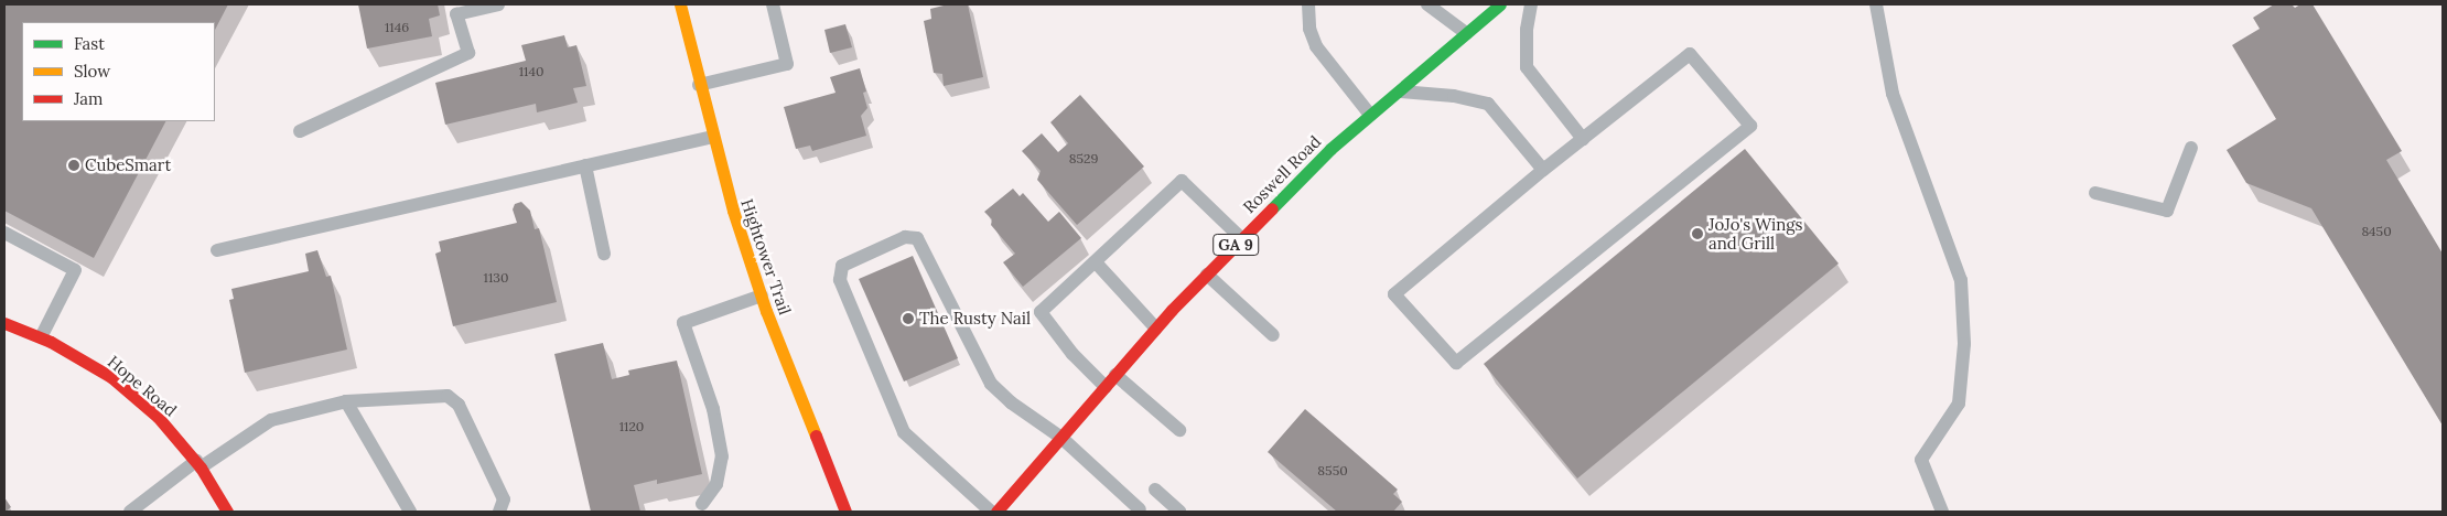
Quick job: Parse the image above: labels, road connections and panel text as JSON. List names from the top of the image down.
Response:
{
  "streets": {
    "street": [
      "Roswell Road",
      "GA 9",
      "Hightower Trail",
      "Hope Road"
    ]
  },
  "places": ["CubeSmart", "JoJo's Wings and Grill", "The Rusty Nail"],
  "house_numbers": [
    "1146",
    "1140",
    "8529",
    "8450",
    "1130",
    "1120",
    "8550"
  ],
  "legend": ["Fast", "Slow", "Jam"]
}
